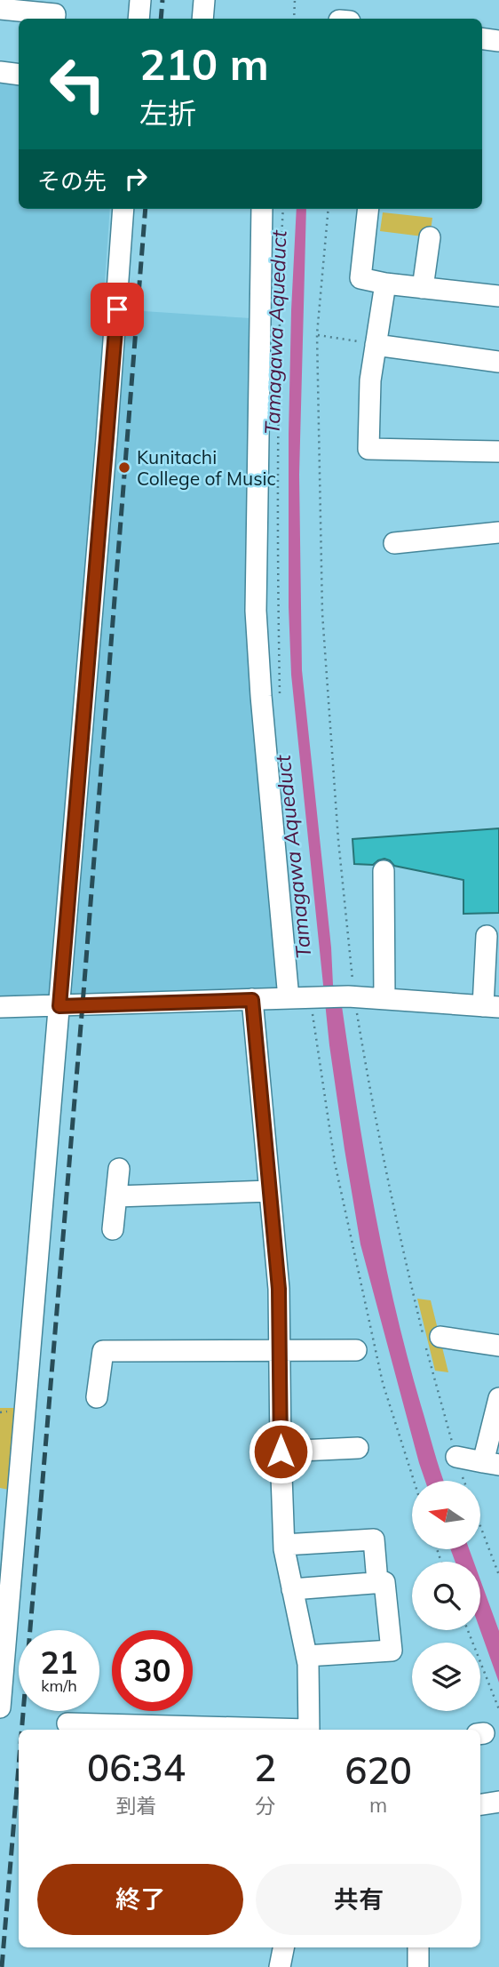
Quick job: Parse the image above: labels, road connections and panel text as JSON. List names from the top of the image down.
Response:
{
  "water": ["Tamagawa Aqueduct"],
  "places": ["Kunitachi College of Music"],
  "north": "left",
  "page": {
    "turn": ["210 m", "左折"],
    "then": "その先",
    "speed": "21 km/h",
    "limit": "30",
    "eta": [
      "06:34",
      "到着",
      "2",
      "分",
      "620",
      "m"
    ],
    "buttons": ["終了", "共有"]
  }
}
